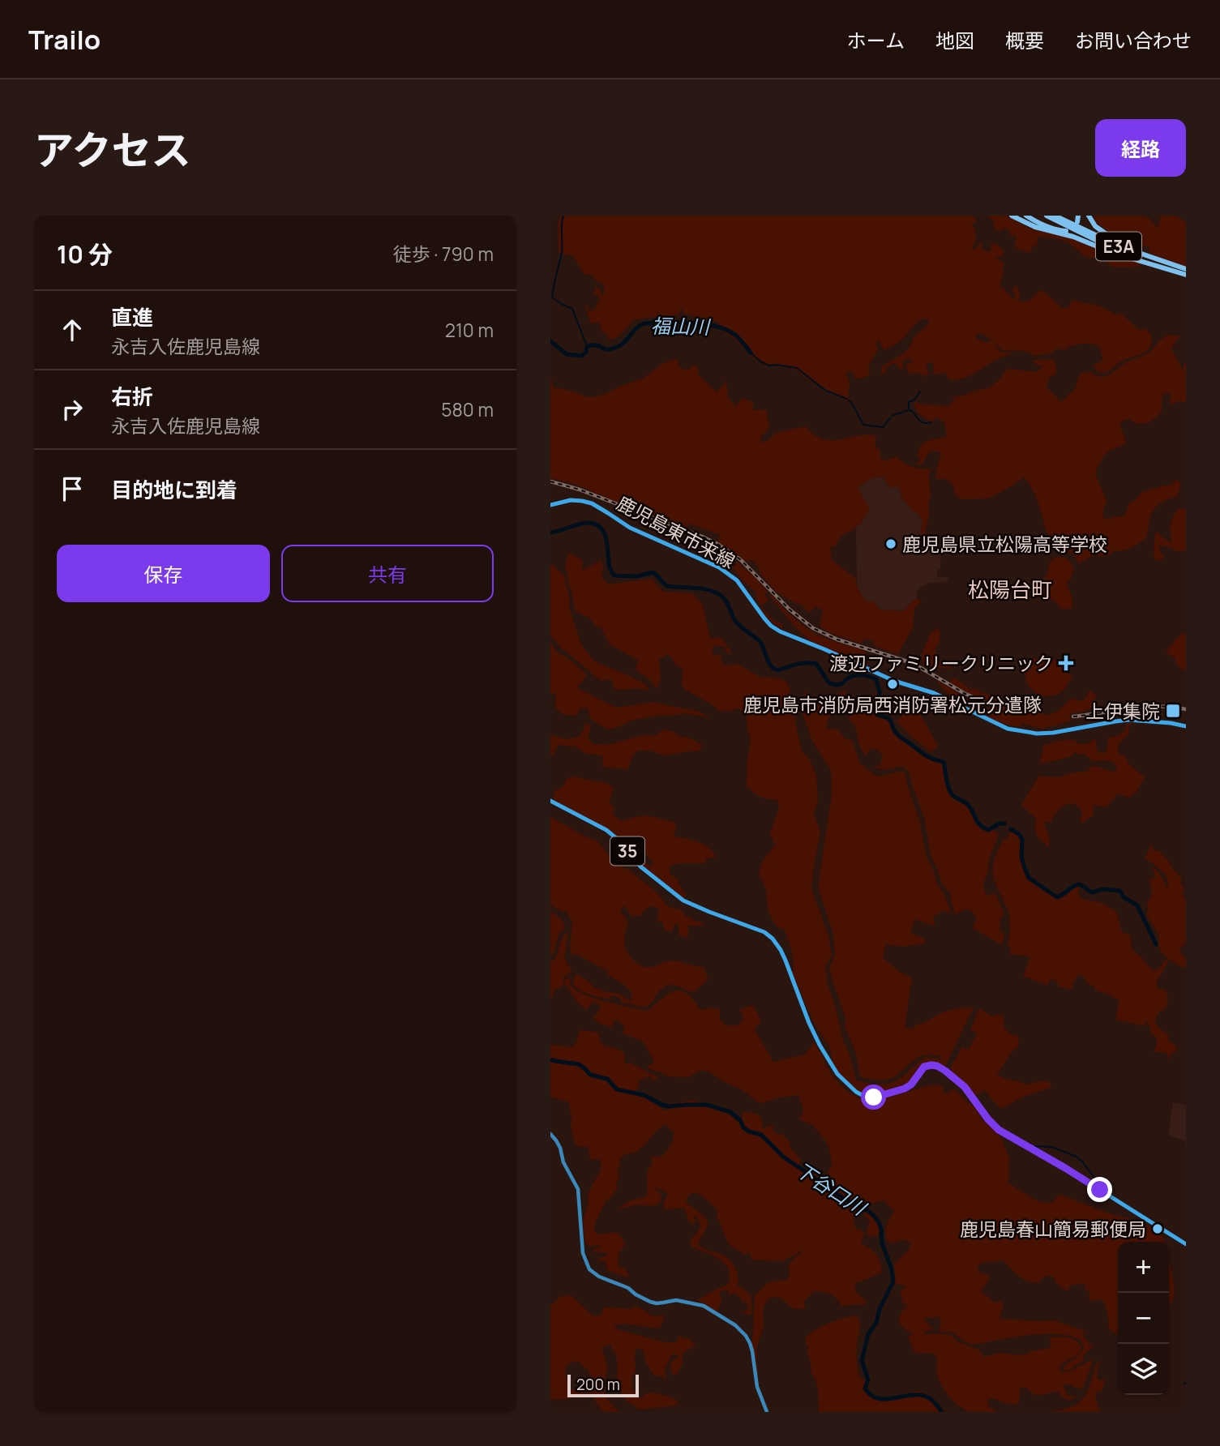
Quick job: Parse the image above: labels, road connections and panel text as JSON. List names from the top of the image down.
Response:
{
  "streets": {
    "highway": ["E3A"],
    "main road": ["鹿児島東市来線", "35"]
  },
  "districts": ["松陽台町"],
  "water": ["福山川", "下谷口川"],
  "places": {
    "other": ["鹿児島県立松陽高等学校", "鹿児島市消防局西消防署松元分遣隊", "鹿児島春山簡易郵便局"],
    "health": ["渡辺ファミリークリニック"],
    "transit": ["上伊集院"]
  },
  "scale_bar": "200 m",
  "page": {
    "header": "Trailo",
    "nav": [
      "ホーム",
      "地図",
      "概要",
      "お問い合わせ"
    ],
    "title": "アクセス",
    "buttons": [
      "経路",
      ["保存", "共有"]
    ],
    "heading": ["10 分", "徒歩 · 790 m"],
    "list": [
      ["直進", "永吉入佐鹿児島線", "210 m"],
      ["右折", "永吉入佐鹿児島線", "580 m"],
      "目的地に到着"
    ],
    "map_buttons": ["+", "−"],
    "scale": "200 m"
  }
}
